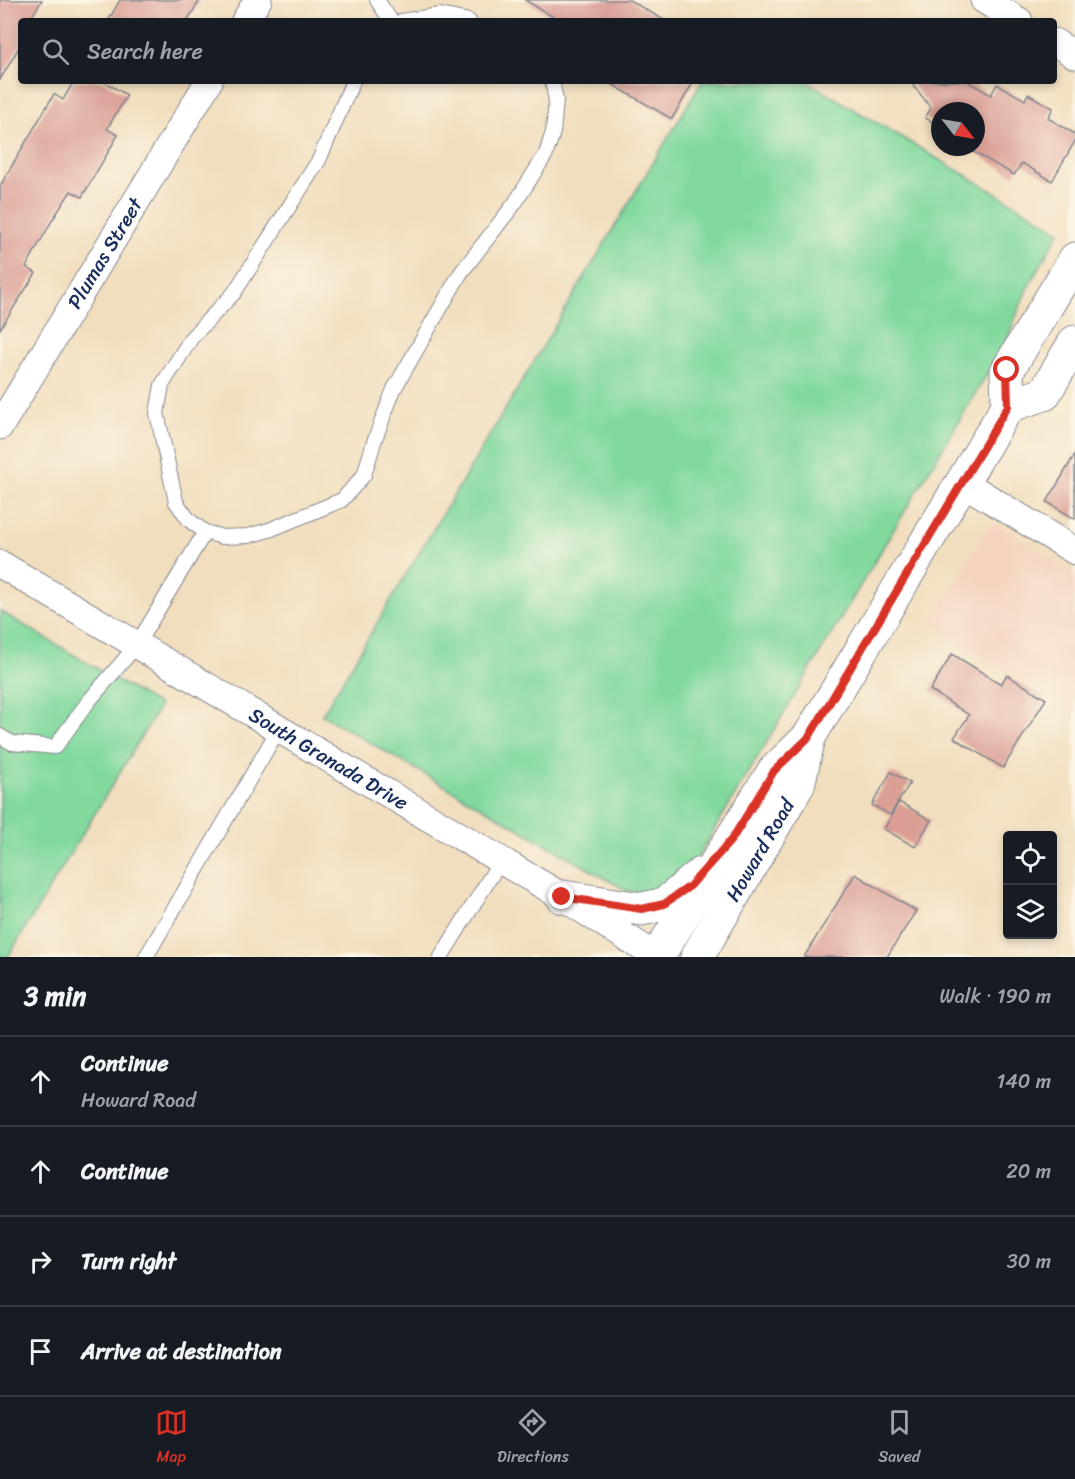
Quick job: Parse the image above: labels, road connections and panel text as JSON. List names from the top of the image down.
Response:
{
  "streets": {
    "main road": ["Howard Road"],
    "street": ["Plumas Street", "South Granada Drive"]
  },
  "crossings": [
    ["South Granada Drive", "Howard Road"]
  ],
  "north": "bottom right",
  "page": {
    "search": "Search here",
    "heading": ["3 min", "Walk · 190 m"],
    "list": [
      ["Continue", "Howard Road", "140 m"],
      ["Continue", "20 m"],
      ["Turn right", "30 m"],
      "Arrive at destination"
    ],
    "nav": ["Map", "Directions", "Saved"]
  }
}
